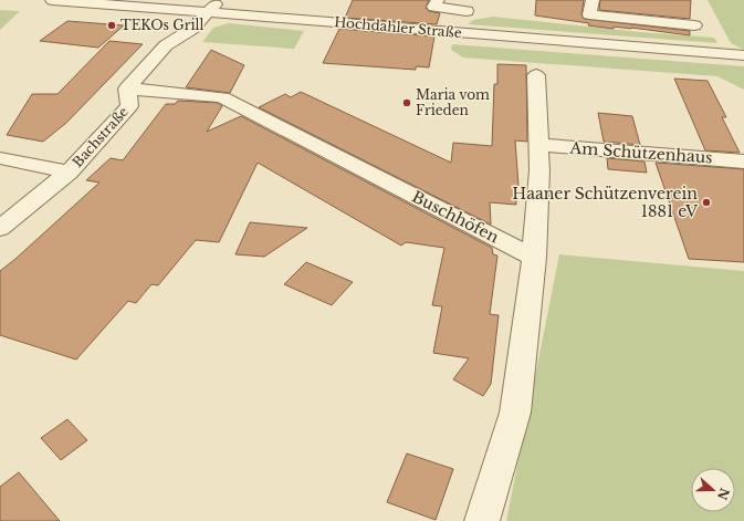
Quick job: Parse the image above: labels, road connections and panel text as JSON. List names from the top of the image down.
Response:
{
  "streets": {
    "street": [
      "Hochdahler Straße",
      "Bachstraße",
      "Am Schützenhaus",
      "Buschhöfen"
    ]
  },
  "crossings": [
    ["Hochdahler Straße", "Bachstraße"],
    ["Bachstraße", "Buschhöfen"]
  ],
  "places": ["TEKOs Grill", "Maria vom Frieden", "Haaner Schützenverein 1881 eV"],
  "north": "right"
}
